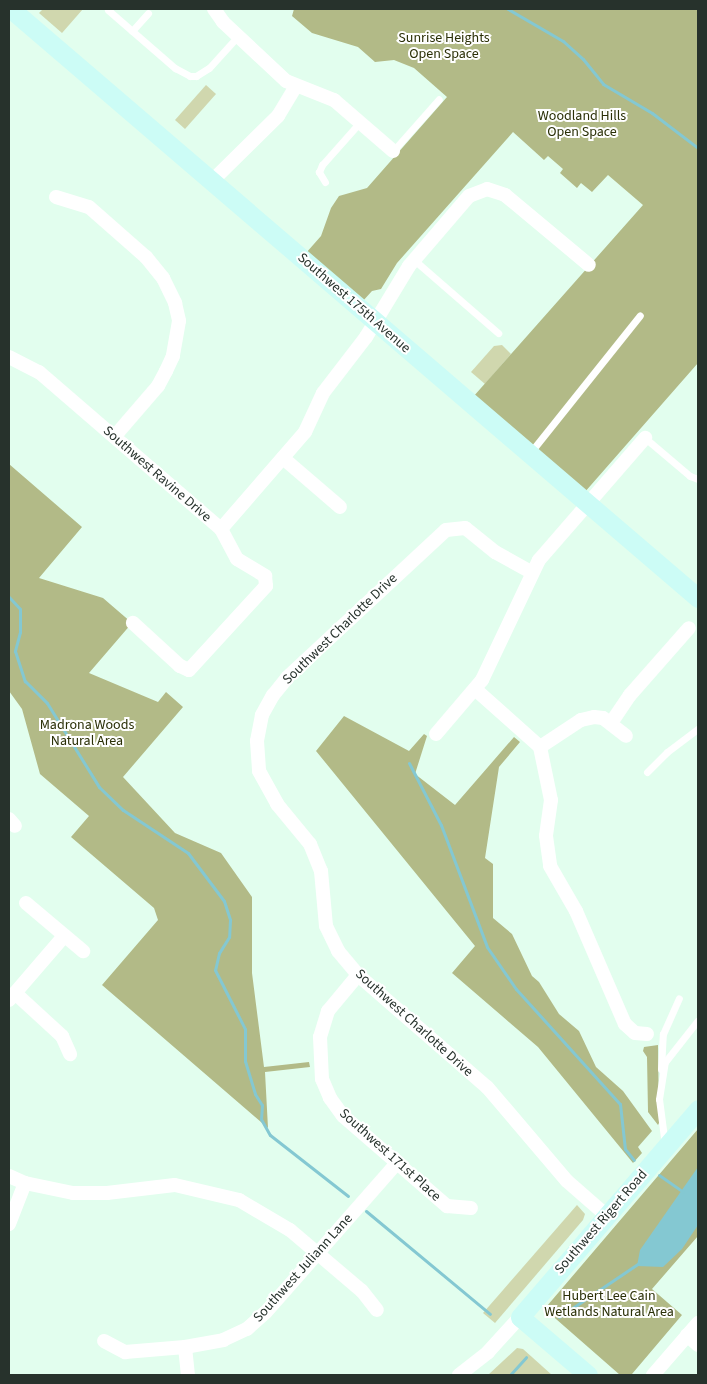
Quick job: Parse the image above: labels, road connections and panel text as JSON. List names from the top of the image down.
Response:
{
  "streets": {
    "main road": ["Southwest 175th Avenue", "Southwest Rigert Road"],
    "street": [
      "Southwest Ravine Drive",
      "Southwest Charlotte Drive",
      "Southwest 171st Place",
      "Southwest Juliann Lane"
    ]
  },
  "crossings": [
    ["Southwest 175th Avenue", "Southwest Ravine Drive"],
    ["Southwest Charlotte Drive", "Southwest 171st Place"],
    ["Southwest Charlotte Drive", "Southwest Rigert Road"],
    ["Southwest 171st Place", "Southwest Juliann Lane"]
  ],
  "parks": [
    "Sunrise Heights Open Space",
    "Woodland Hills Open Space",
    "Madrona Woods Natural Area",
    "Hubert Lee Cain Wetlands Natural Area"
  ]
}
